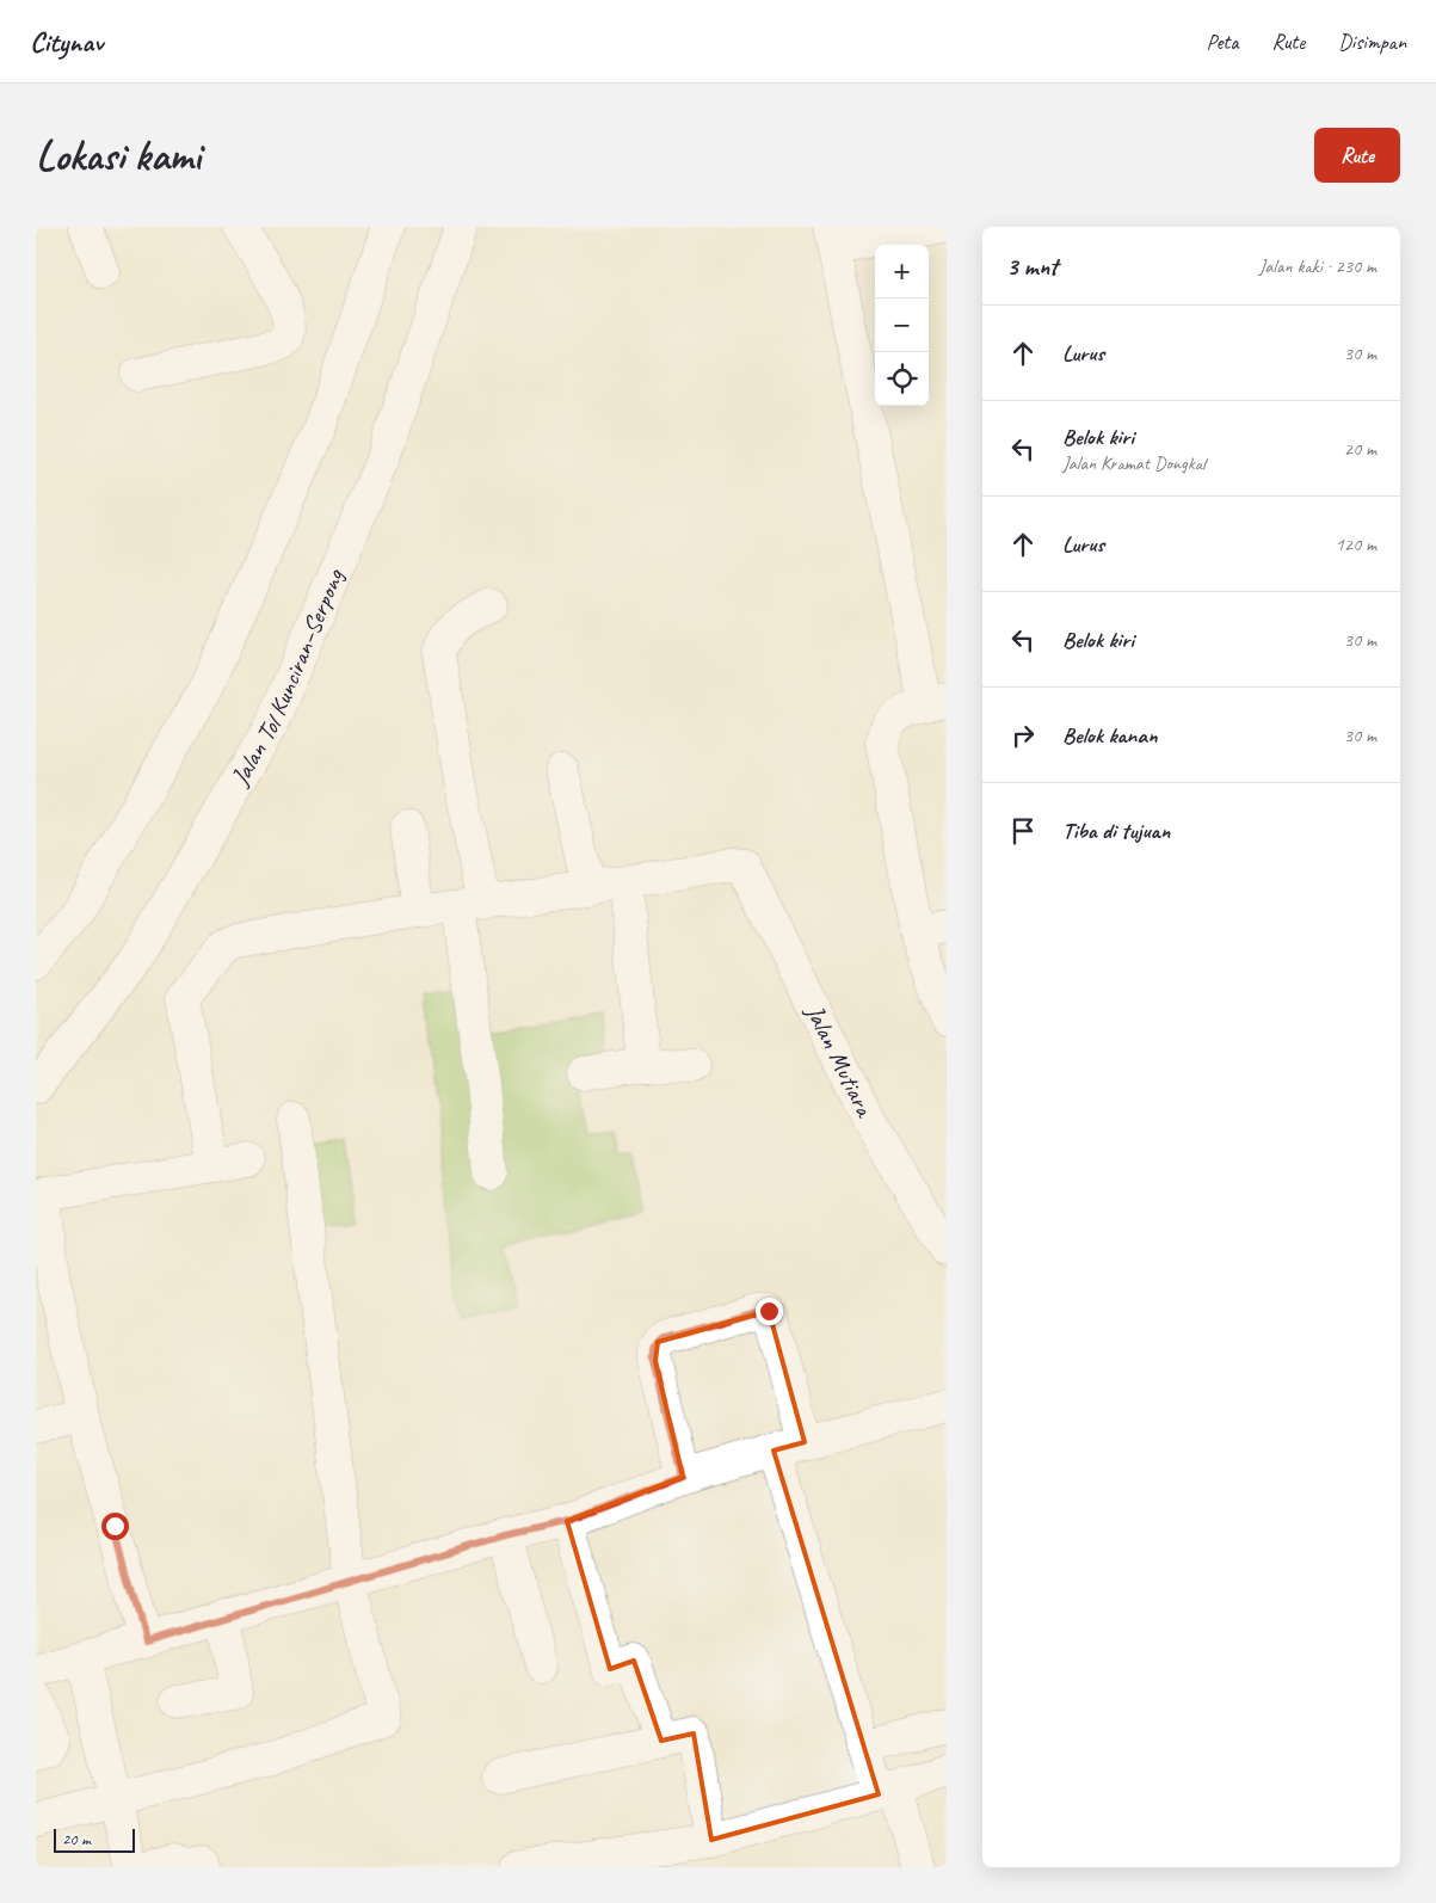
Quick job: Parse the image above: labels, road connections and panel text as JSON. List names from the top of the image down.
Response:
{
  "streets": {
    "main road": ["Jalan Tol Kunciran–Serpong", "Jalan Mutiara"]
  },
  "scale_bar": "20 m",
  "page": {
    "header": "Citynav",
    "nav": ["Peta", "Rute", "Disimpan"],
    "buttons": "Rute",
    "title": "Lokasi kami",
    "heading": ["3 mnt", "Jalan kaki · 230 m"],
    "map_buttons": ["+", "−"],
    "list": [
      ["Lurus", "30 m"],
      ["Belok kiri", "Jalan Kramat Dongkal", "20 m"],
      ["Lurus", "120 m"],
      ["Belok kiri", "30 m"],
      ["Belok kanan", "30 m"],
      "Tiba di tujuan"
    ],
    "scale": "20 m"
  }
}
